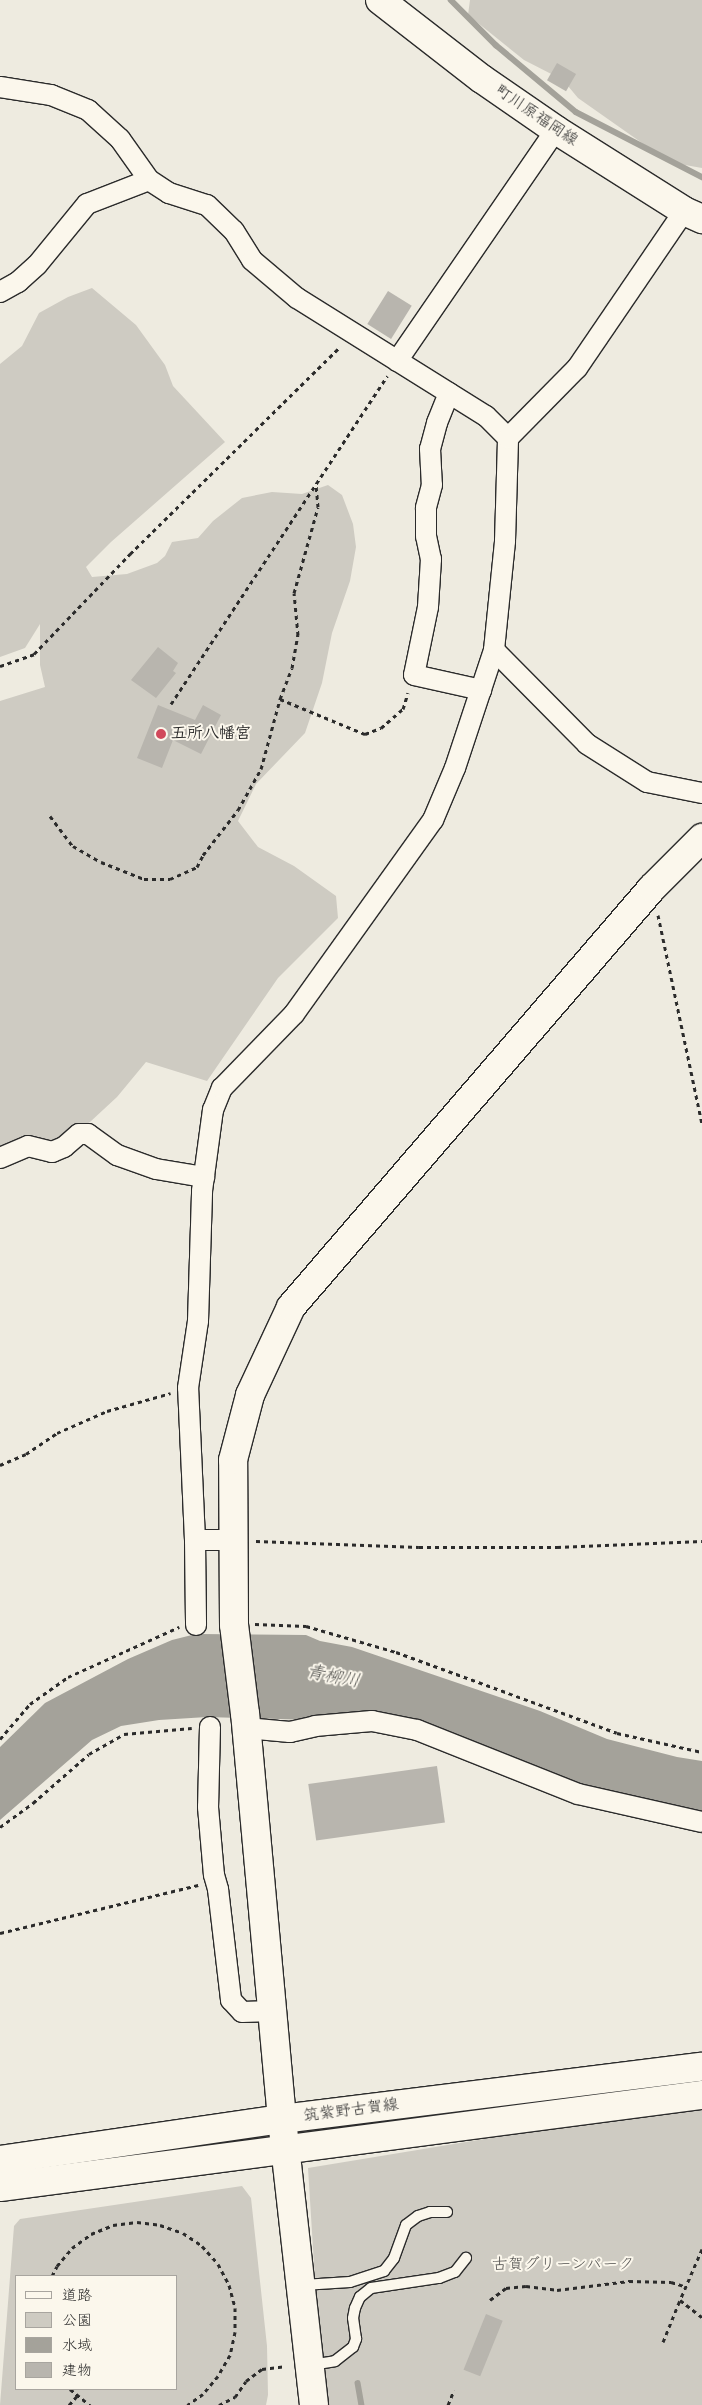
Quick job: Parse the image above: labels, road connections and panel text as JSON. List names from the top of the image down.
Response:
{
  "streets": {
    "main road": ["町川原福岡線", "筑紫野古賀線"]
  },
  "water": ["青柳川"],
  "parks": ["古賀グリーンパーク"],
  "places": ["五所八幡宮"],
  "legend": [
    "道路",
    "公園",
    "水域",
    "建物"
  ]
}
